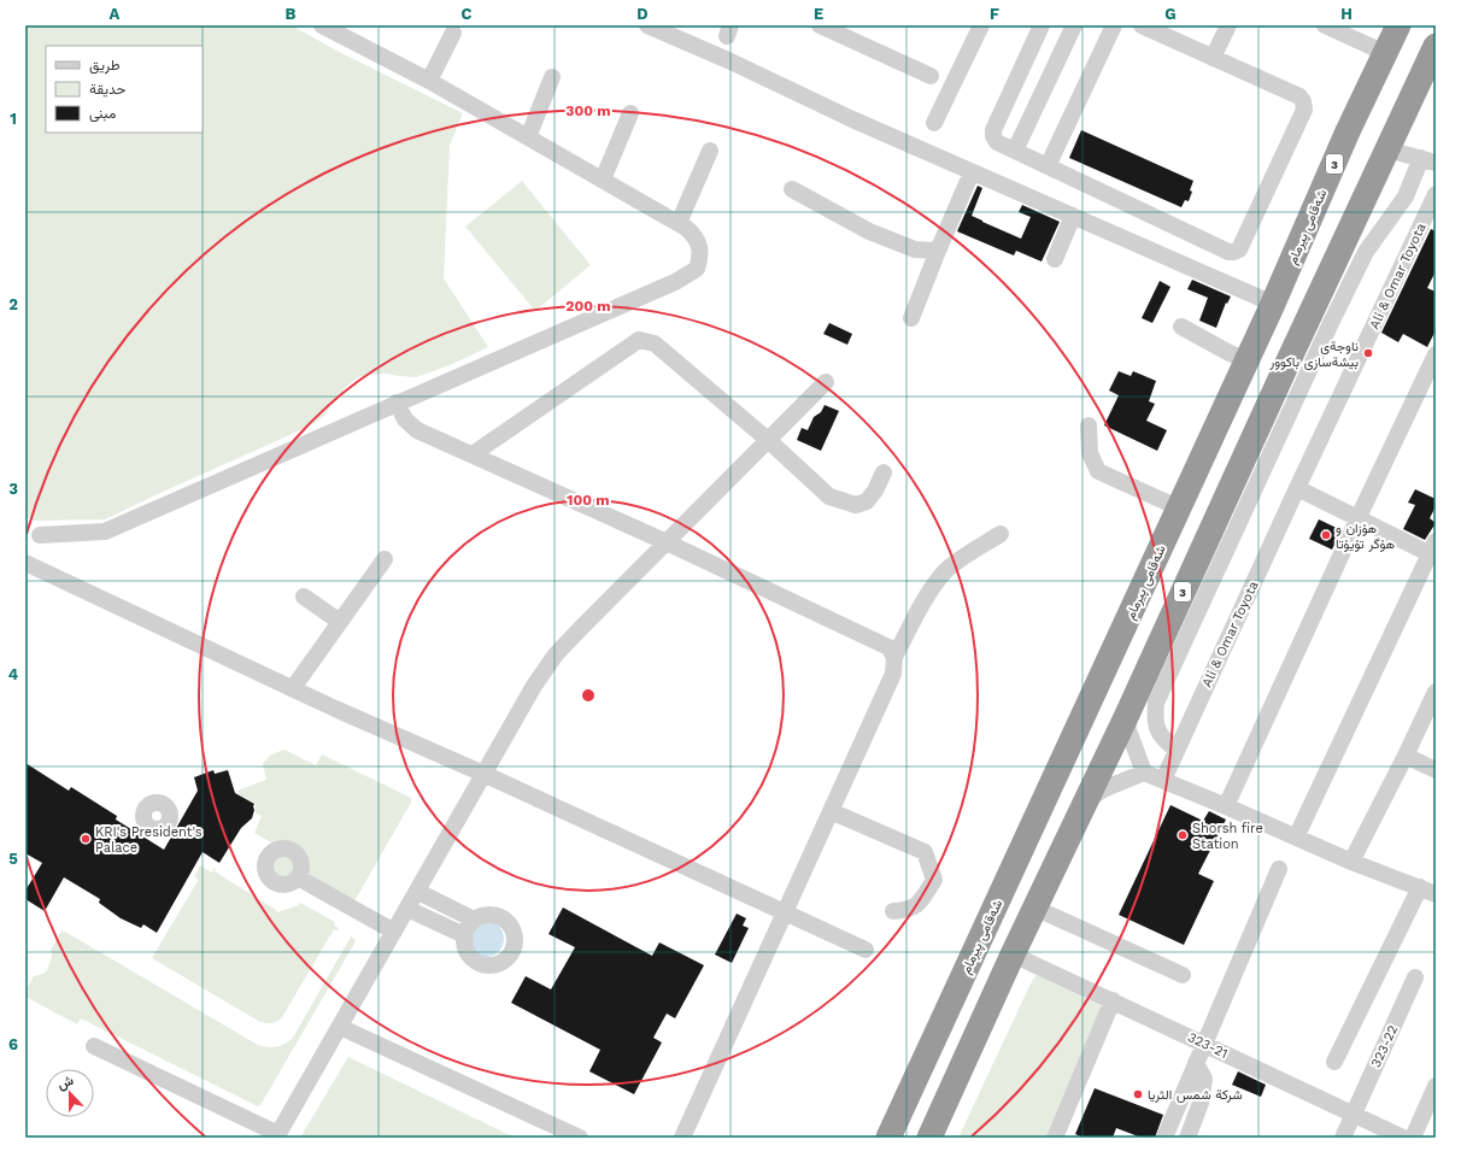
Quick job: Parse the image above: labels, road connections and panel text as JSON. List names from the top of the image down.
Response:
{
  "streets": {
    "highway": ["3", "شەقامی پیرمام"],
    "street": ["Ali & Omar Toyota", "323-21", "323-22"]
  },
  "crossings": [
    ["3", "323-21"],
    ["323-21", "323-22"]
  ],
  "places": [
    "ناوجةى بيشةسازى باكوور",
    "هۆزان و هۆگر تۆیۆتا",
    "Shorsh fire Station",
    "KRI's President's Palace",
    "شركة شمس الثريا"
  ],
  "legend": ["طريق", "حديقة", "مبنى"],
  "north": "top",
  "grid": {
    "columns": [
      "A",
      "B",
      "C",
      "D",
      "E",
      "F",
      "G",
      "H"
    ],
    "rows": [
      "1",
      "2",
      "3",
      "4",
      "5",
      "6"
    ]
  },
  "rings": ["300 m", "200 m", "100 m"]
}
